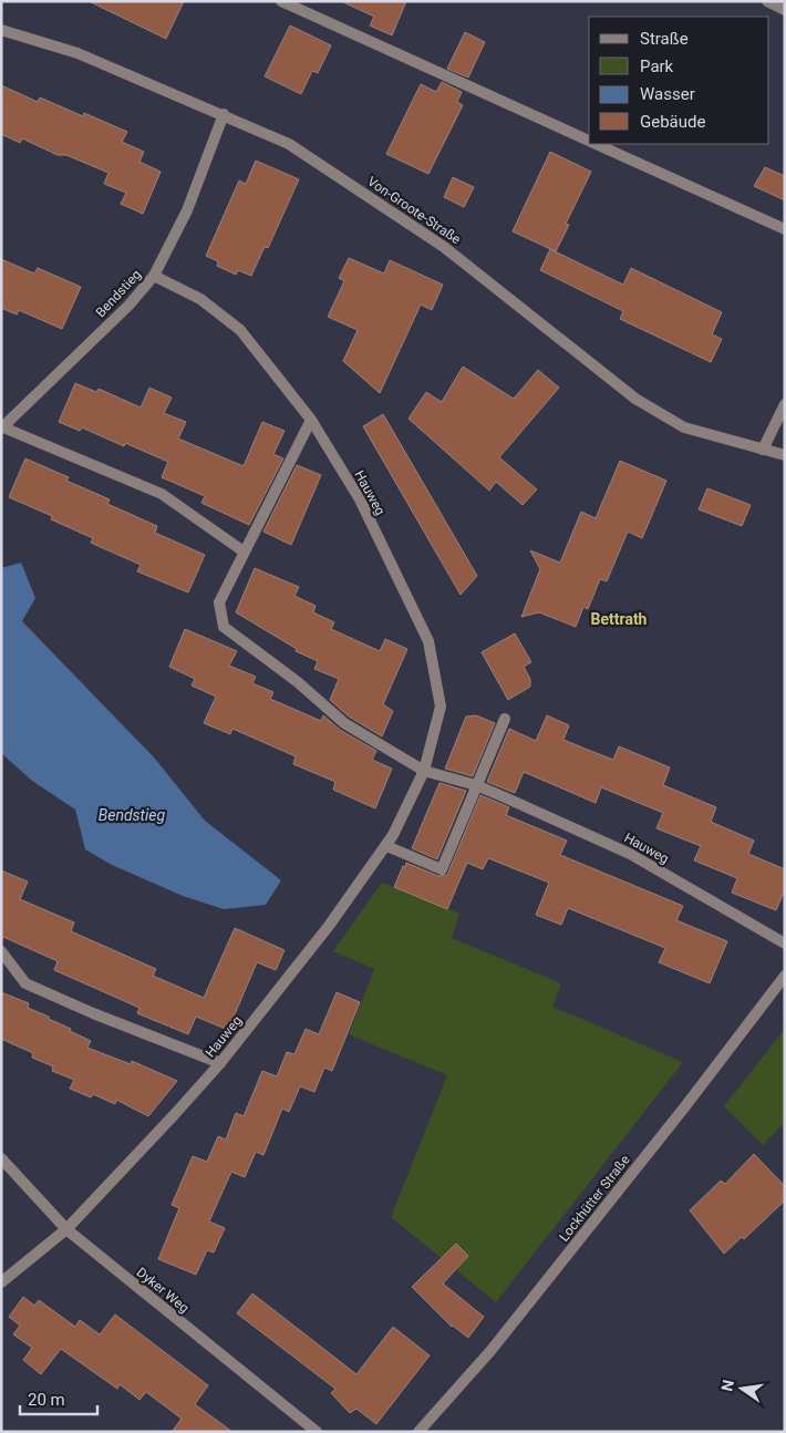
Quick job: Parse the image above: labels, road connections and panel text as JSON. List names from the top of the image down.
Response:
{
  "streets": {
    "street": [
      "Von-Groote-Straße",
      "Bendstieg",
      "Hauweg",
      "Lockhütter Straße",
      "Dyker Weg"
    ]
  },
  "crossings": [
    ["Von-Groote-Straße", "Bendstieg"],
    ["Bendstieg", "Hauweg"],
    ["Hauweg", "Dyker Weg"]
  ],
  "districts": ["Bettrath"],
  "water": ["Bendstieg"],
  "legend": [
    "Straße",
    "Park",
    "Wasser",
    "Gebäude"
  ],
  "scale_bar": "20 m",
  "north": "left"
}
